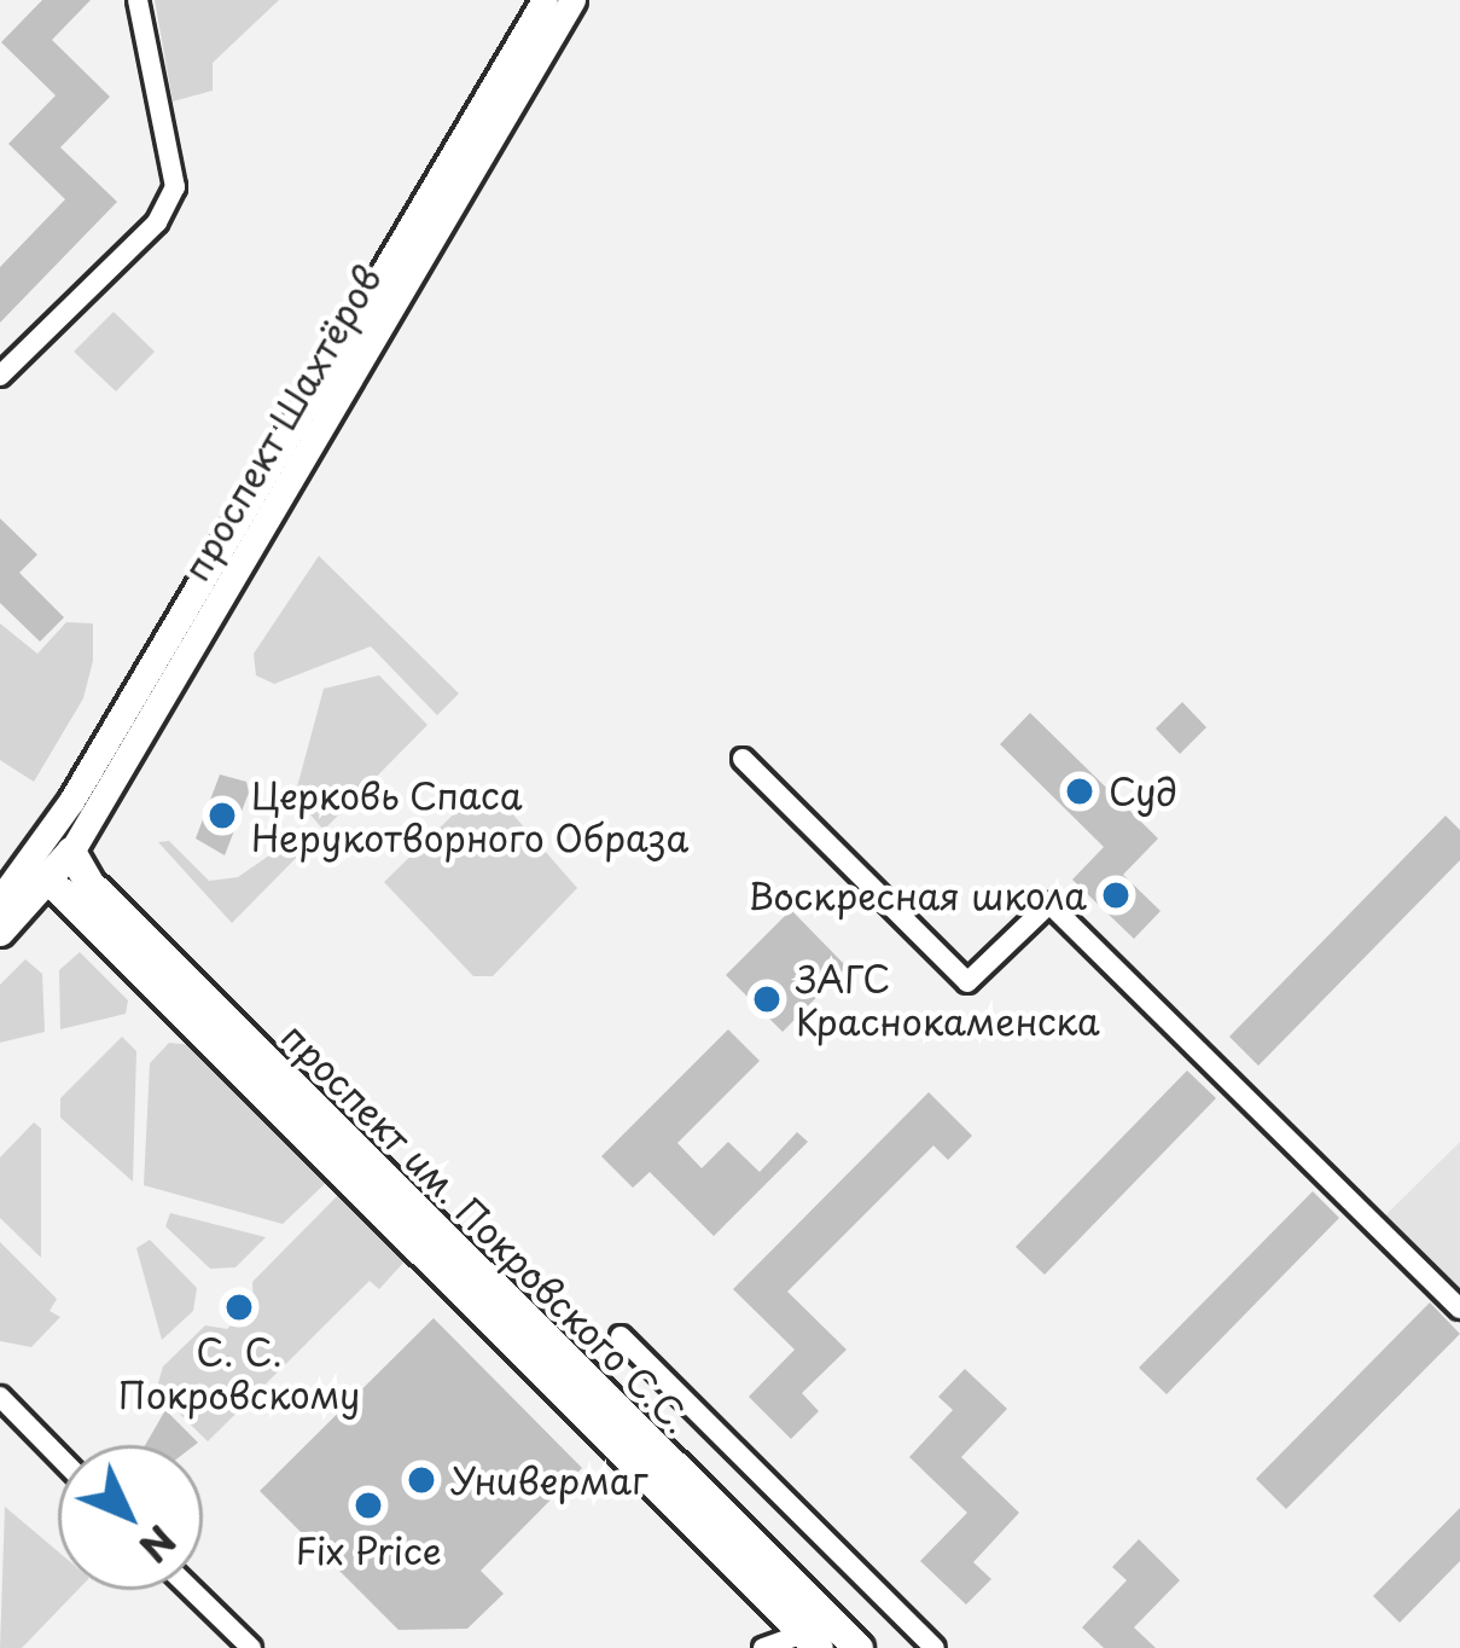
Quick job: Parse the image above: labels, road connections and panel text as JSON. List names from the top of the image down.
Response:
{
  "streets": {
    "main road": ["проспект Шахтёров", "проспект им. Покровского С.С."]
  },
  "crossings": [
    ["проспект Шахтёров", "проспект им. Покровского С.С."]
  ],
  "places": [
    "Суд",
    "Церковь Спаса Нерукотворного Образа",
    "Воскресная школа",
    "ЗАГС Краснокаменска",
    "С. С. Покровскому",
    "Универмаг",
    "Fix Price"
  ],
  "north": "bottom right"
}
